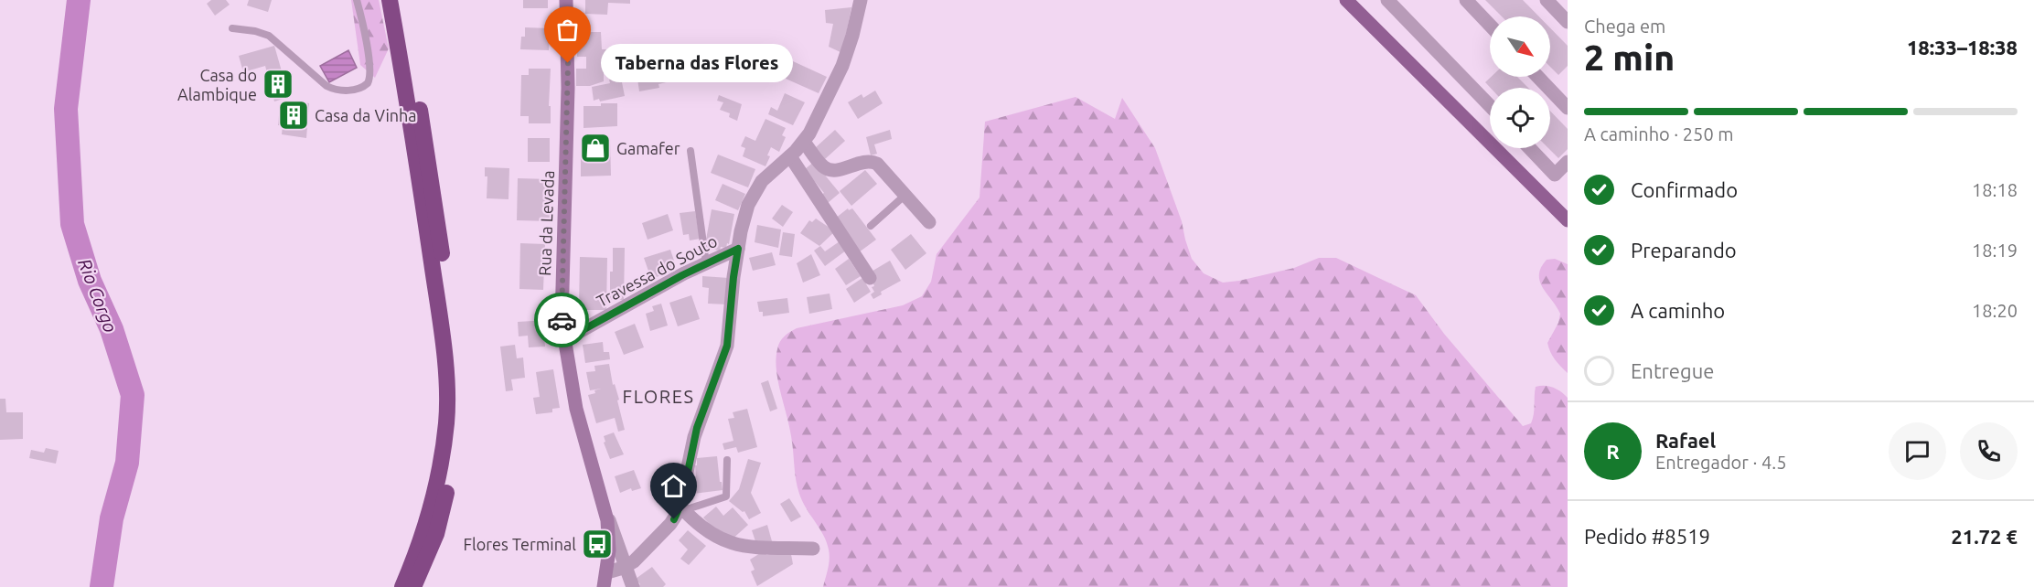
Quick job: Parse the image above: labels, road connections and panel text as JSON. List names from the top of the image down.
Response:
{
  "streets": {
    "street": ["Rua da Levada", "Travessa do Souto"]
  },
  "crossings": [
    ["Rua da Levada", "Travessa do Souto"]
  ],
  "districts": ["FLORES"],
  "water": ["Rio Corgo"],
  "places": {
    "other": ["Taberna das Flores"],
    "building": ["Casa do Alambique", "Casa da Vinha"],
    "shop": ["Gamafer"],
    "bus stop": ["Flores Terminal"]
  },
  "north": "bottom right",
  "page": {
    "heading": ["2 min", "Chega em", "18:33–18:38"],
    "panel": [
      "Rafael",
      "Entregador · 4.5",
      "Pedido #8519",
      "21.72 €"
    ],
    "bubble": "Taberna das Flores",
    "bar": "A caminho · 250 m",
    "list": [
      ["Confirmado", "18:18"],
      ["Preparando", "18:19"],
      ["A caminho", "18:20"],
      "Entregue"
    ],
    "round": "R"
  }
}
